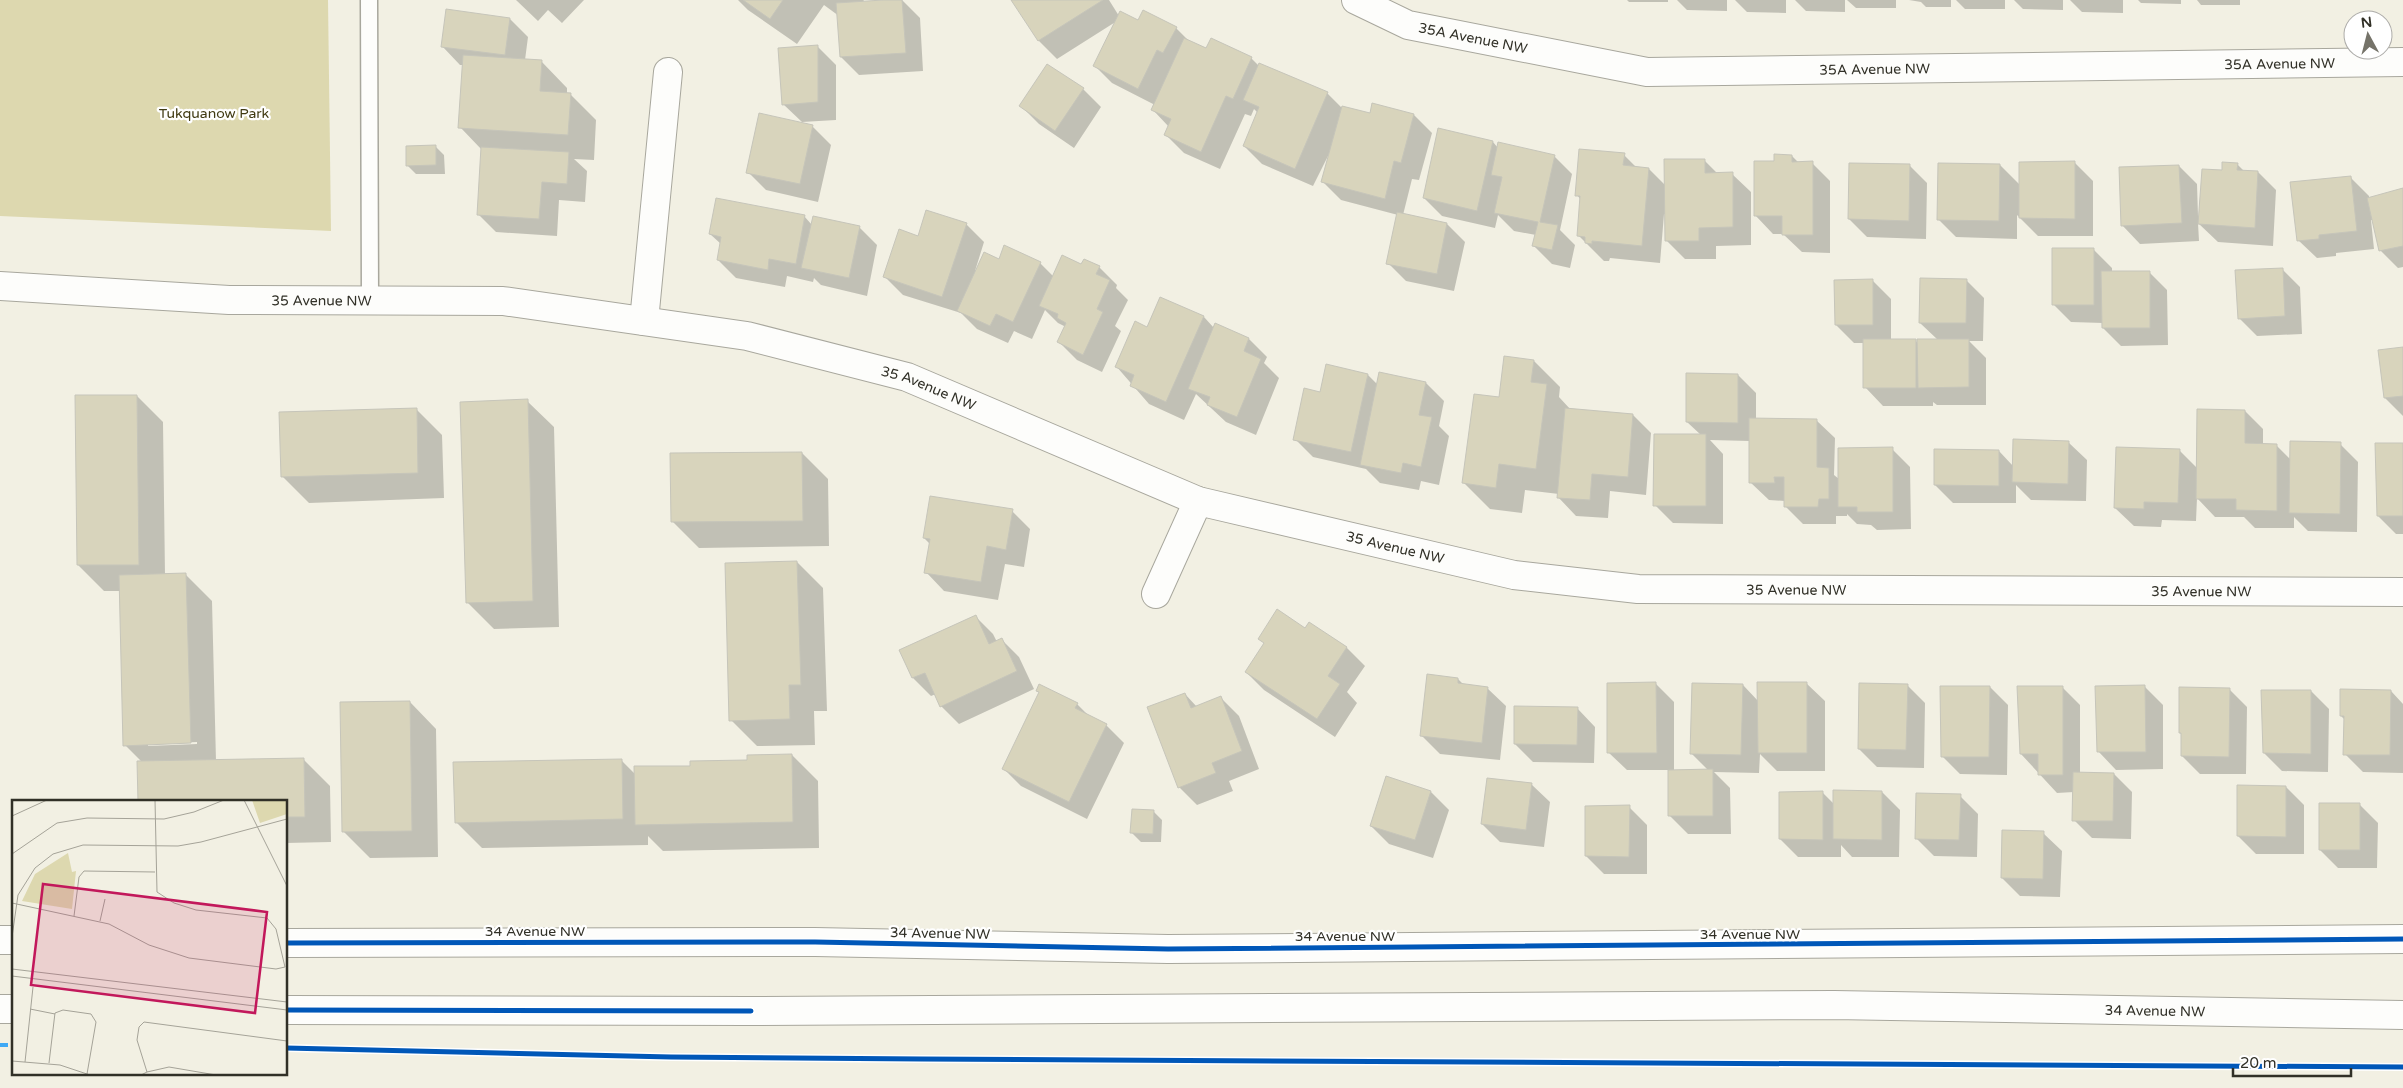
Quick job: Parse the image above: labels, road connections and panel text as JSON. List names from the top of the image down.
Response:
{
  "streets": {
    "main road": ["35A Avenue NW", "35 Avenue NW", "34 Avenue NW"]
  },
  "parks": ["Tukquanow Park"],
  "scale_bar": "20 m",
  "north": "top"
}
